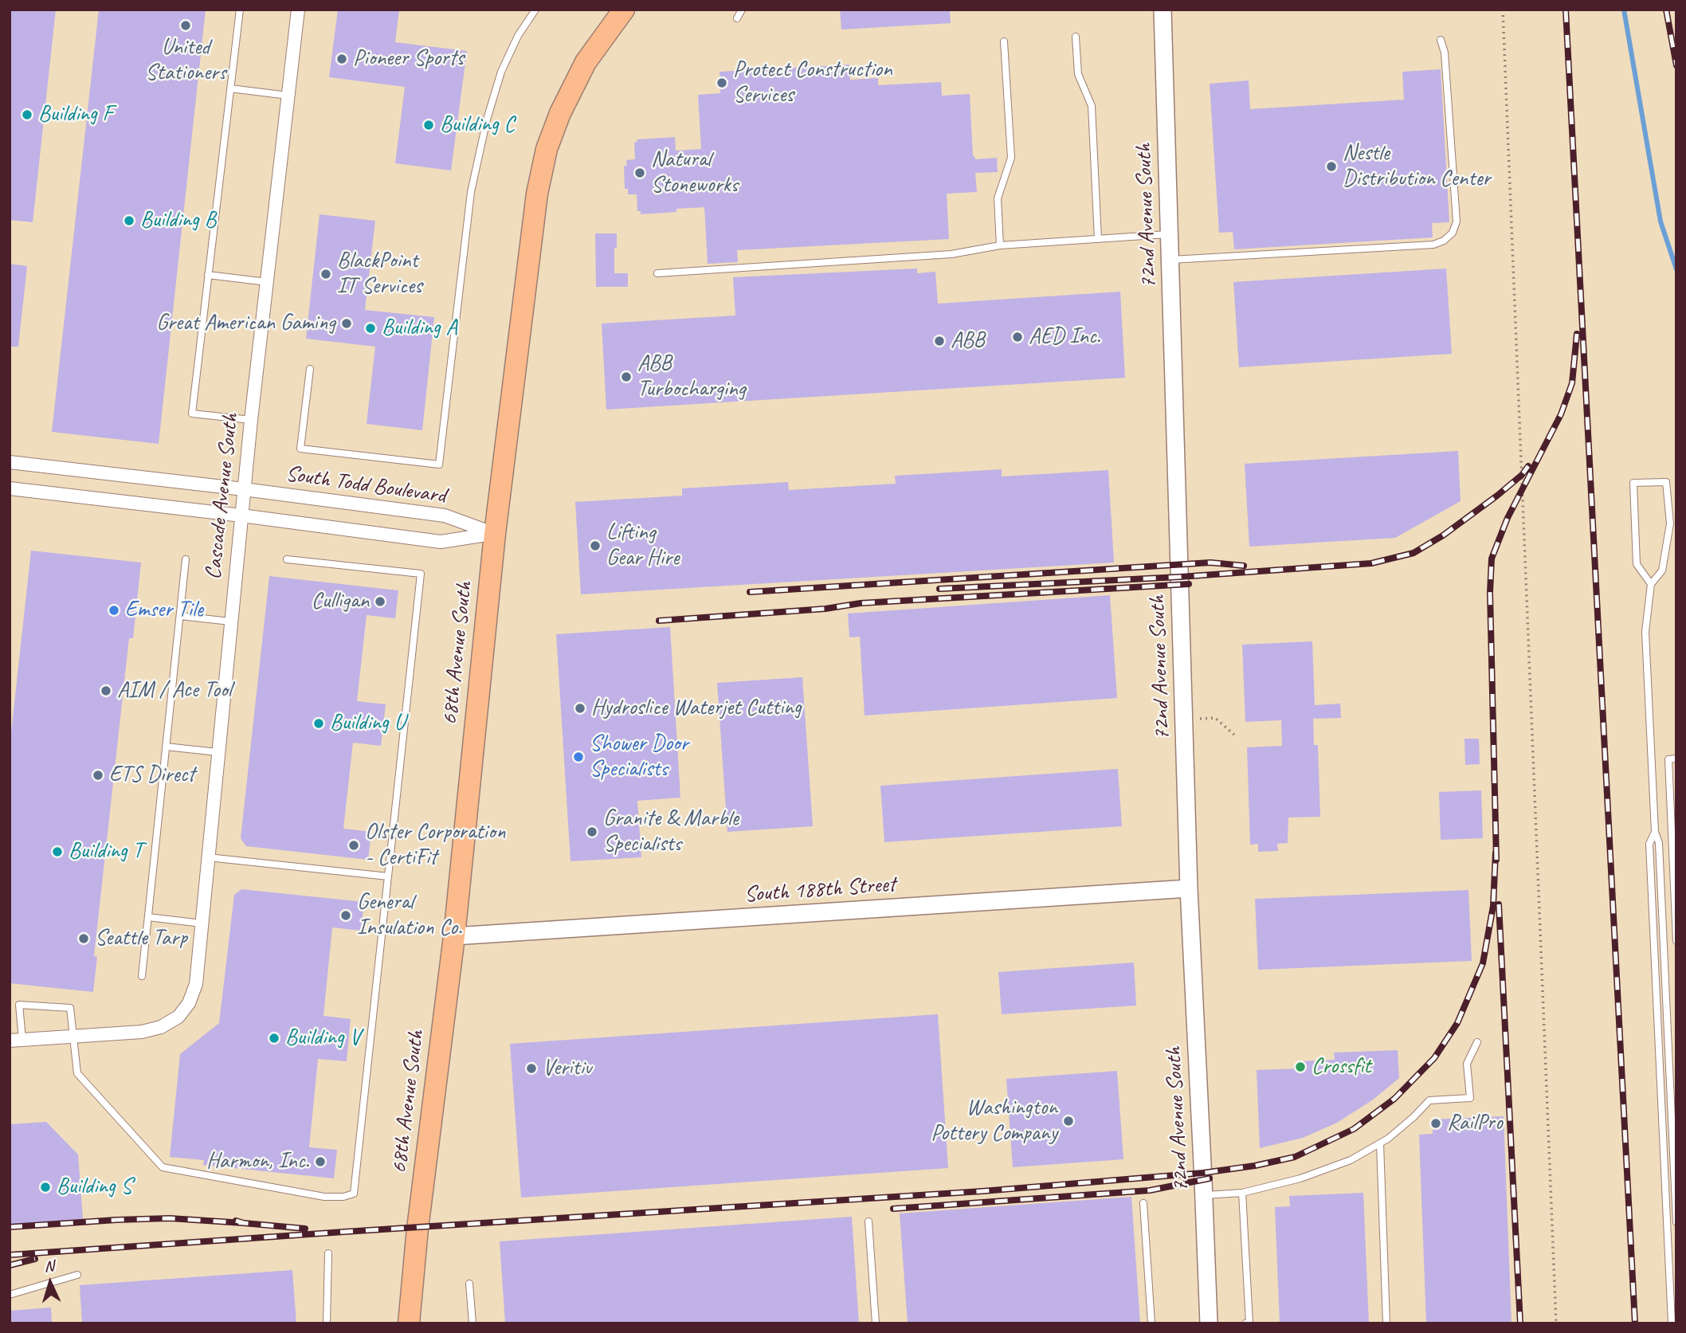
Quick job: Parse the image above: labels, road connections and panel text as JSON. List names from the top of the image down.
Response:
{
  "streets": {
    "main road": ["68th Avenue South"],
    "street": [
      "72nd Avenue South",
      "South Todd Boulevard",
      "Cascade Avenue South",
      "South 188th Street"
    ]
  },
  "crossings": [
    ["72nd Avenue South", "South 188th Street"],
    ["South Todd Boulevard", "Cascade Avenue South"],
    ["South Todd Boulevard", "68th Avenue South"],
    ["68th Avenue South", "South 188th Street"]
  ],
  "places": [
    "United Stationers",
    "Pioneer Sports",
    "Protect Construction Services",
    "Building F",
    "Building C",
    "Nestle Distribution Center",
    "Natural Stoneworks",
    "Building B",
    "BlackPoint IT Services",
    "Great American Gaming",
    "Building A",
    "AED Inc.",
    "ABB",
    "ABB Turbocharging",
    "Lifting Gear Hire",
    "Culligan",
    "Emser Tile",
    "AIM / Ace Tool",
    "Hydroslice Waterjet Cutting",
    "Building U",
    "Shower Door Specialists",
    "ETS Direct",
    "Granite & Marble Specialists",
    "Olster Corporation - CertiFit",
    "Building T",
    "General Insulation Co.",
    "Seattle Tarp",
    "Building V",
    "Crossfit",
    "Veritiv",
    "Washington Pottery Company",
    "RailPro",
    "Harmon, Inc.",
    "Building S"
  ],
  "north": "top"
}
